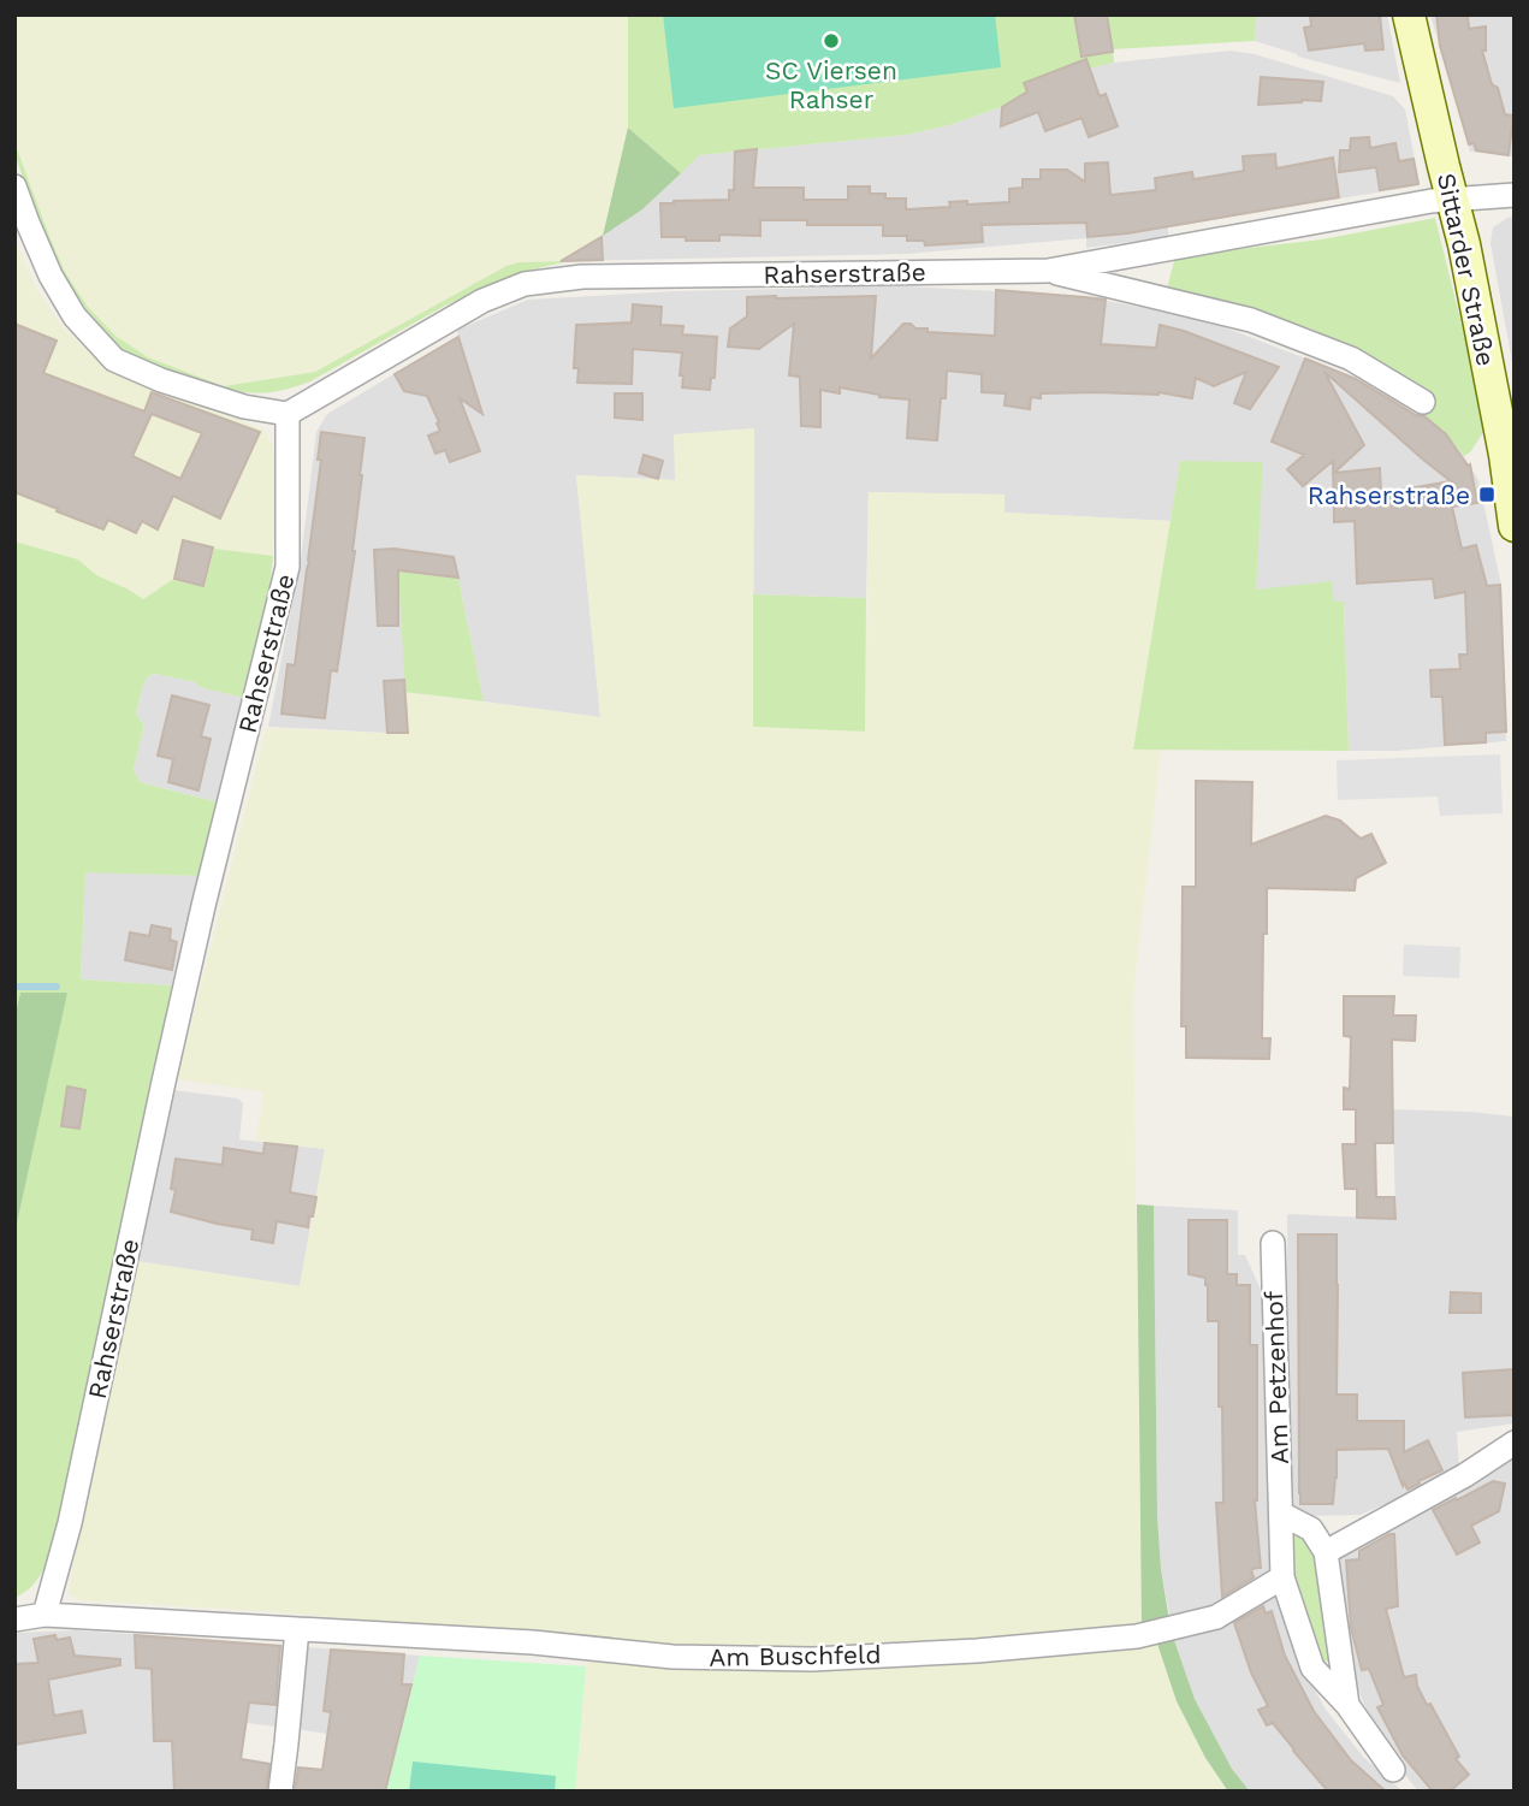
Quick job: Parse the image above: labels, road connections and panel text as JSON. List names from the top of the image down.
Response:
{
  "streets": {
    "street": [
      "Sittarder Straße",
      "Rahserstraße",
      "Am Petzenhof",
      "Am Buschfeld"
    ]
  },
  "crossings": [
    ["Sittarder Straße", "Rahserstraße"],
    ["Rahserstraße", "Am Buschfeld"],
    ["Am Petzenhof", "Am Buschfeld"]
  ],
  "places": {
    "other": ["SC Viersen Rahser"],
    "transit": ["Rahserstraße"]
  }
}
